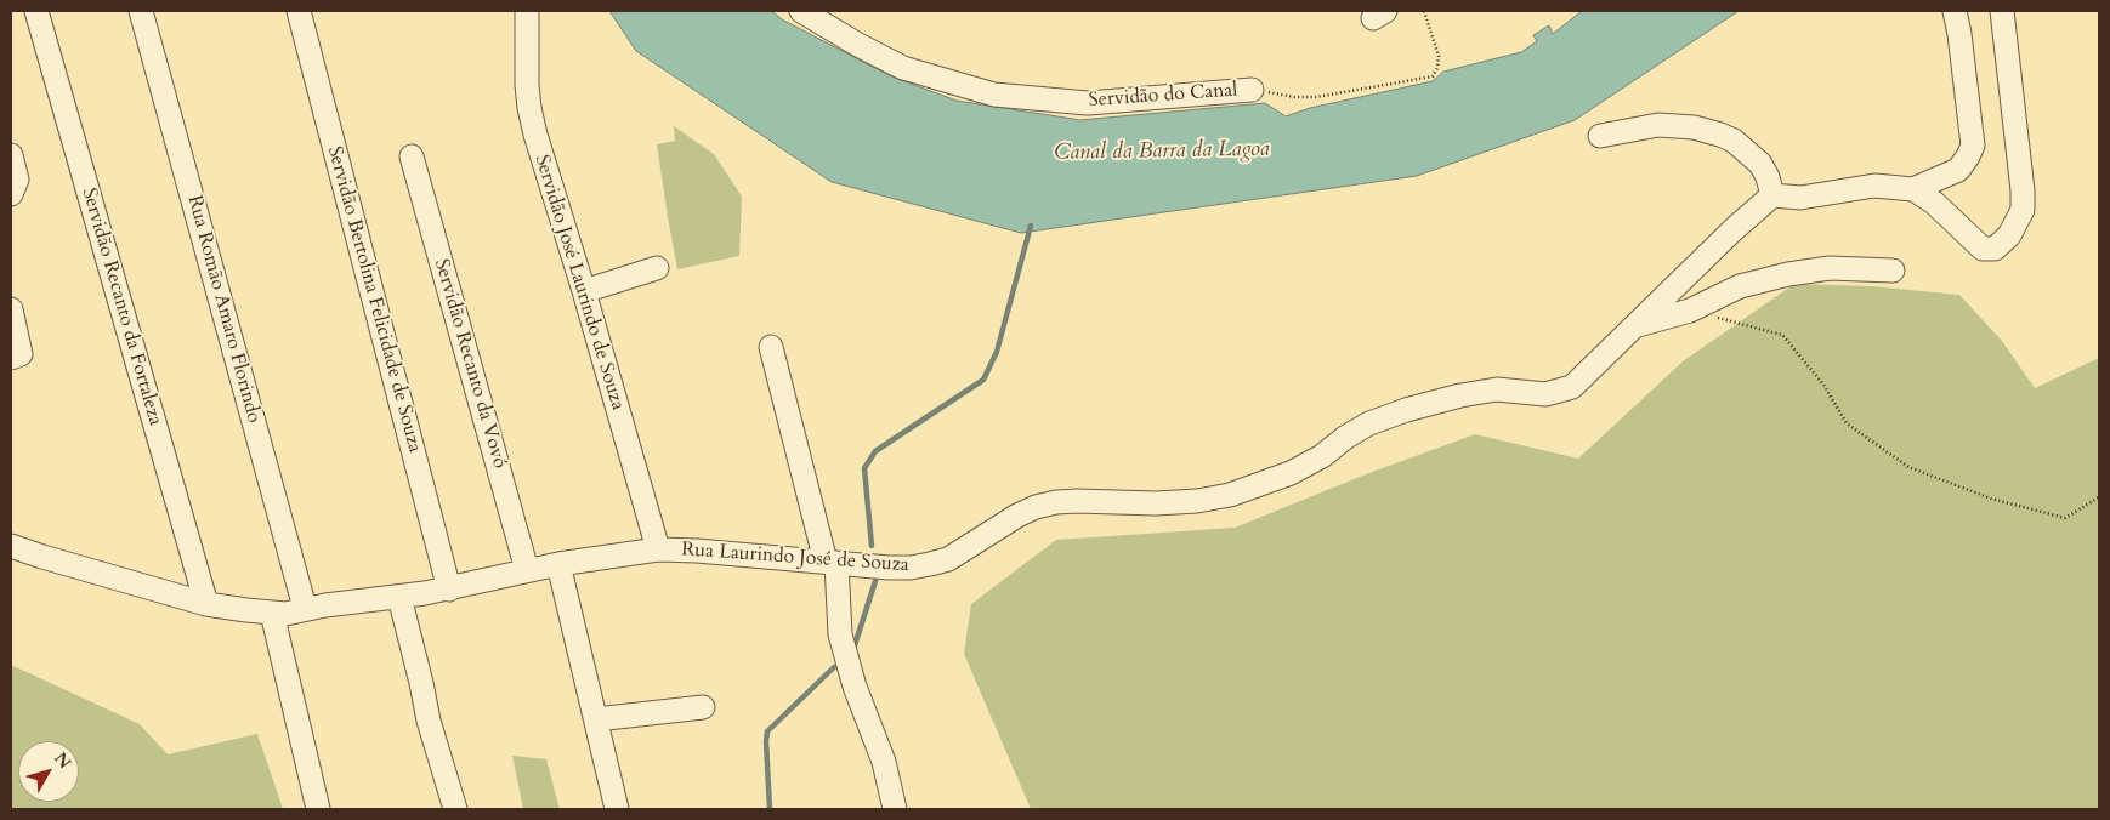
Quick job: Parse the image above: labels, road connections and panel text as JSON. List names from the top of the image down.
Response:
{
  "streets": {
    "street": [
      "Servidão do Canal",
      "Servidão José Laurindo de Souza",
      "Servidão Bertolina Felicidade de Souza",
      "Servidão Recanto da Fortaleza",
      "Rua Romão Amaro Florindo",
      "Servidão Recanto da Vovó",
      "Rua Laurindo José de Souza"
    ]
  },
  "crossings": [
    ["Servidão José Laurindo de Souza", "Rua Laurindo José de Souza"],
    ["Servidão Bertolina Felicidade de Souza", "Rua Laurindo José de Souza"],
    ["Servidão Recanto da Fortaleza", "Rua Laurindo José de Souza"],
    ["Rua Romão Amaro Florindo", "Rua Laurindo José de Souza"],
    ["Servidão Recanto da Vovó", "Rua Laurindo José de Souza"]
  ],
  "water": ["Canal da Barra da Lagoa"],
  "north": "top right"
}
